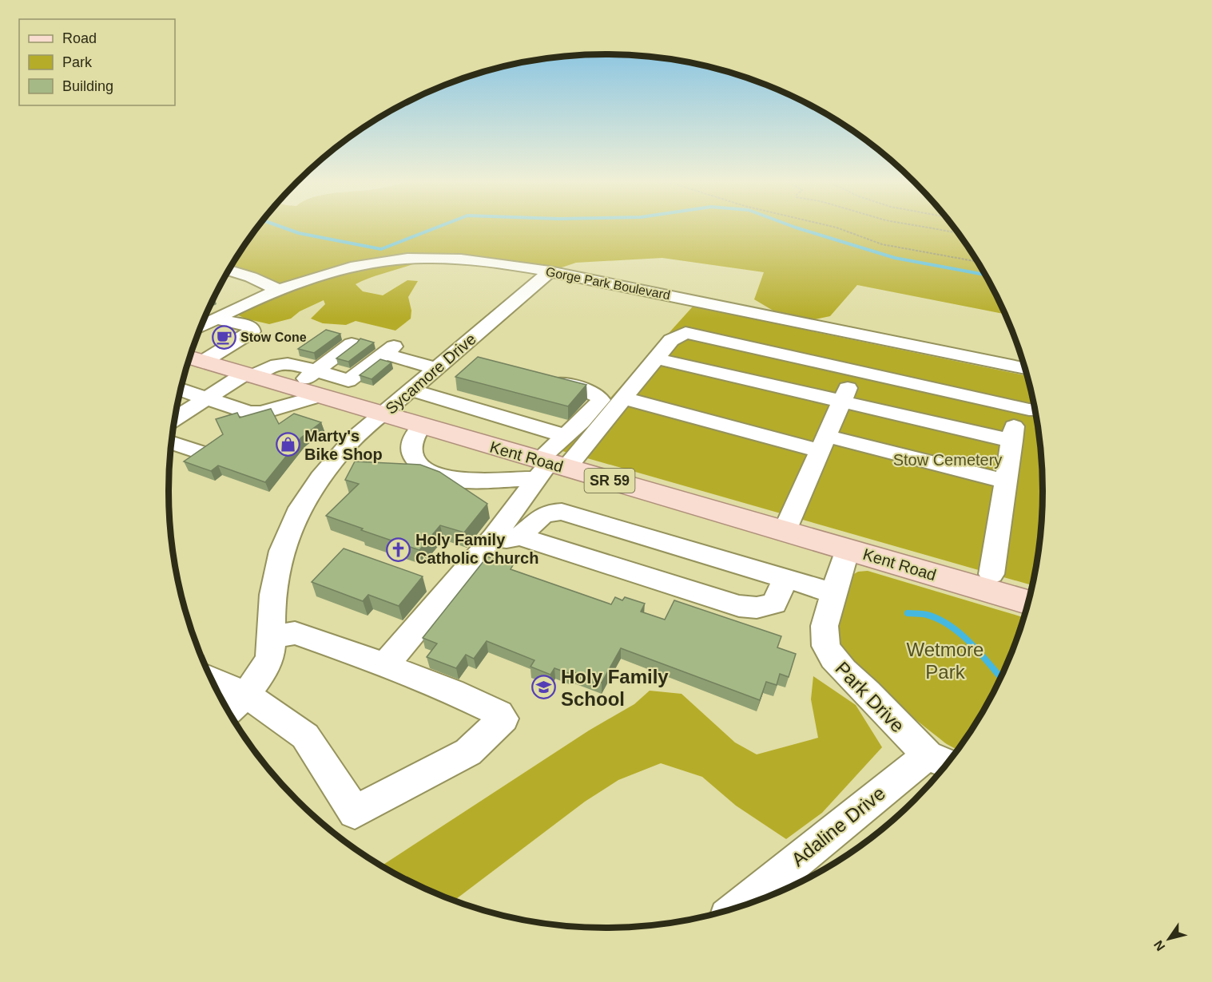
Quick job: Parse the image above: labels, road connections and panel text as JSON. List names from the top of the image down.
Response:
{
  "streets": {
    "main road": ["Kent Road", "SR 59"],
    "street": [
      "Gorge Park Boulevard",
      "Sycamore Drive",
      "Park Drive",
      "Adaline Drive"
    ]
  },
  "crossings": [
    ["Gorge Park Boulevard", "Sycamore Drive"],
    ["Sycamore Drive", "Kent Road"],
    ["Kent Road", "Park Drive"],
    ["Park Drive", "Adaline Drive"]
  ],
  "parks": ["Stow Cemetery", "Wetmore Park"],
  "places": {
    "cafe": ["Stow Cone"],
    "shop": ["Marty's Bike Shop"],
    "church": ["Holy Family Catholic Church"],
    "school or university": ["Holy Family School"]
  },
  "legend": ["Road", "Park", "Building"],
  "north": "bottom left"
}
